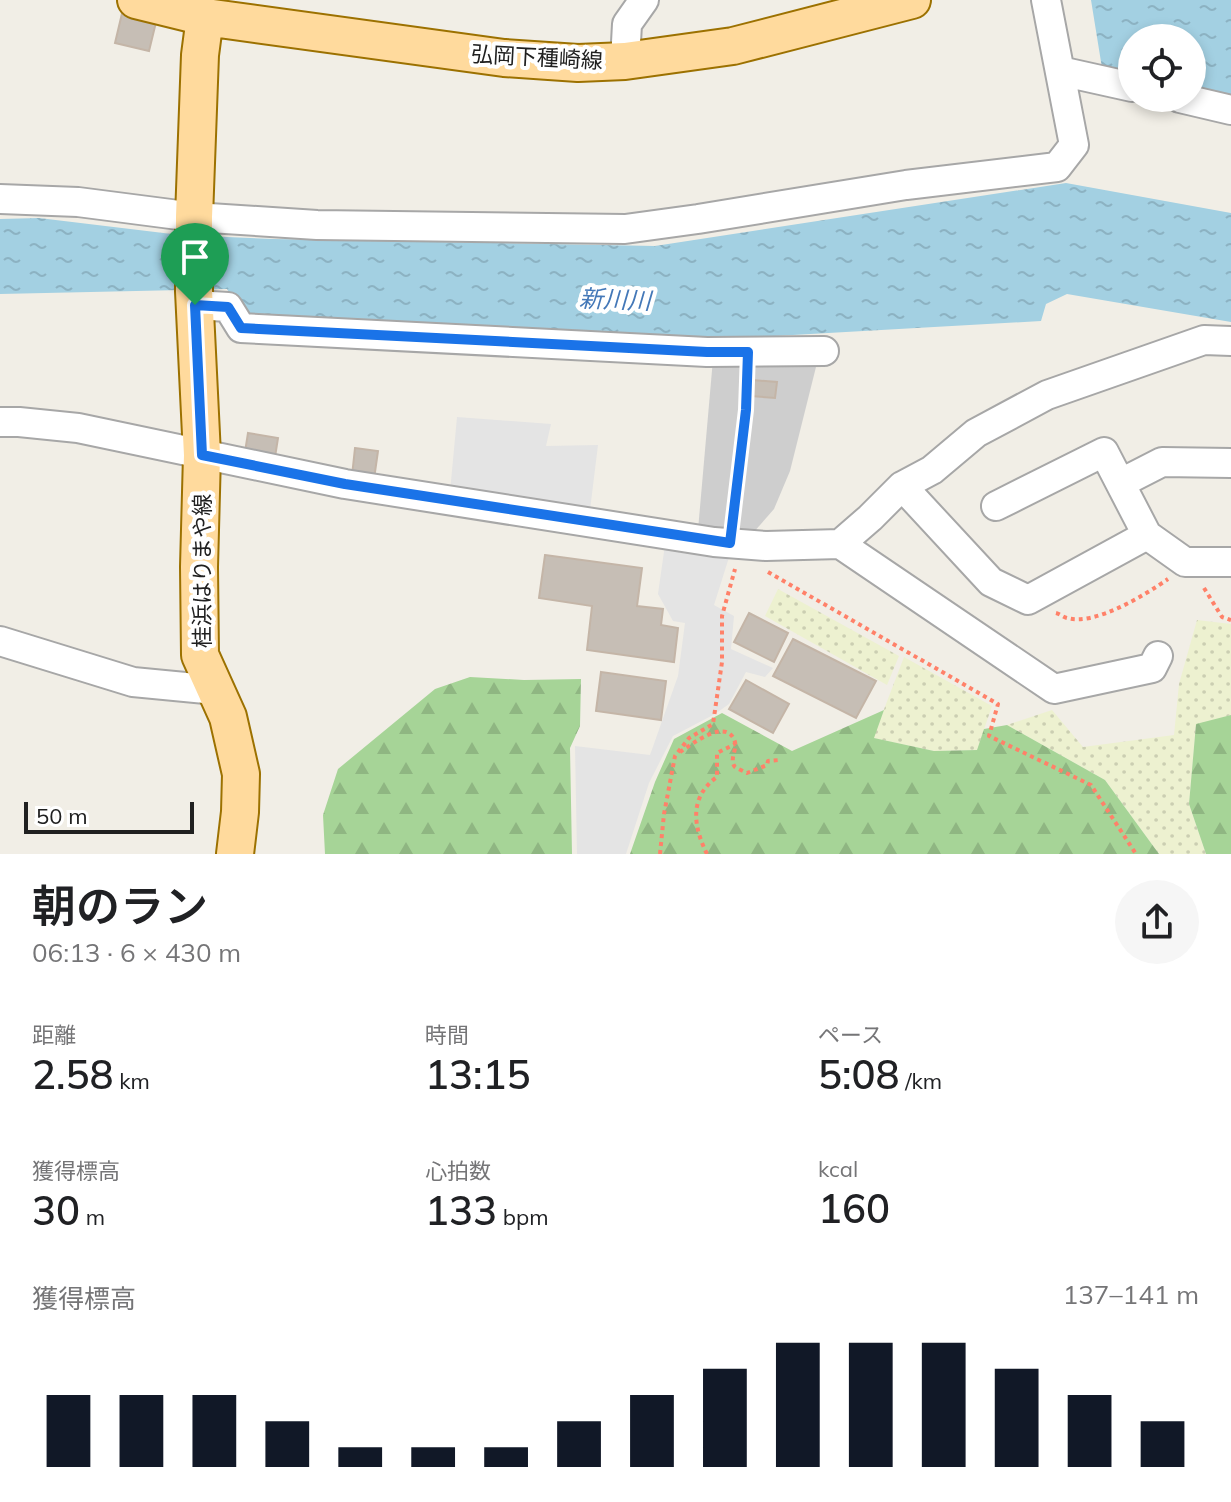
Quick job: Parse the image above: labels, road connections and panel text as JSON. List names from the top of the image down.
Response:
{
  "streets": {
    "main road": ["弘岡下種崎線", "桂浜はりまや線"]
  },
  "crossings": [
    ["弘岡下種崎線", "桂浜はりまや線"]
  ],
  "water": ["新川川"],
  "scale_bar": "50 m",
  "page": {
    "scale": "50 m",
    "heading": ["朝のラン", "06:13 · 6 × 430 m"],
    "stats": [
      ["距離", "2.58 km"],
      ["時間", "13:15"],
      ["ペース", "5:08 /km"],
      ["獲得標高", "30 m"],
      ["心拍数", "133 bpm"],
      ["kcal", "160"]
    ],
    "chart": ["獲得標高", "137–141 m"]
  }
}
